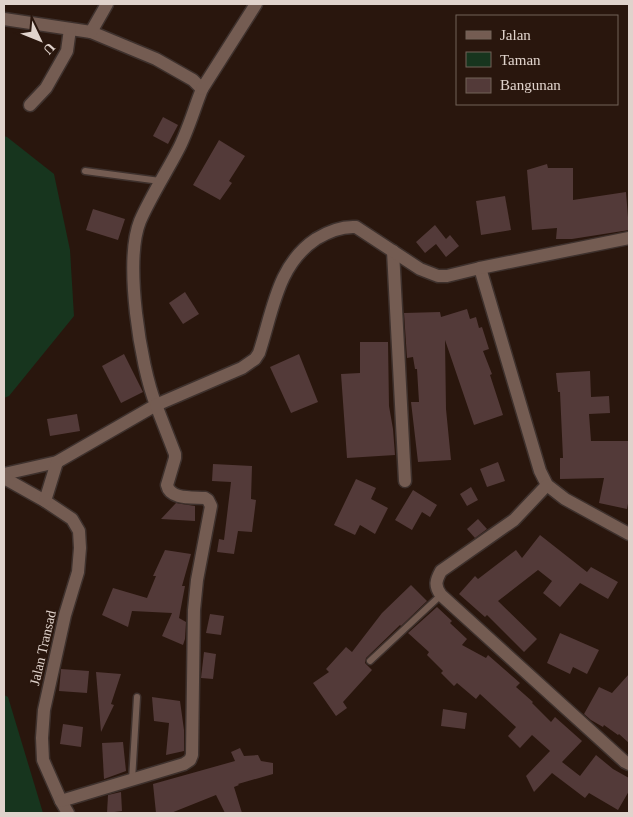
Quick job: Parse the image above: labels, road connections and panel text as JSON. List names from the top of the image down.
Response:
{
  "streets": {
    "street": ["Jalan Transad"]
  },
  "legend": ["Jalan", "Taman", "Bangunan"],
  "north": "bottom right"
}
